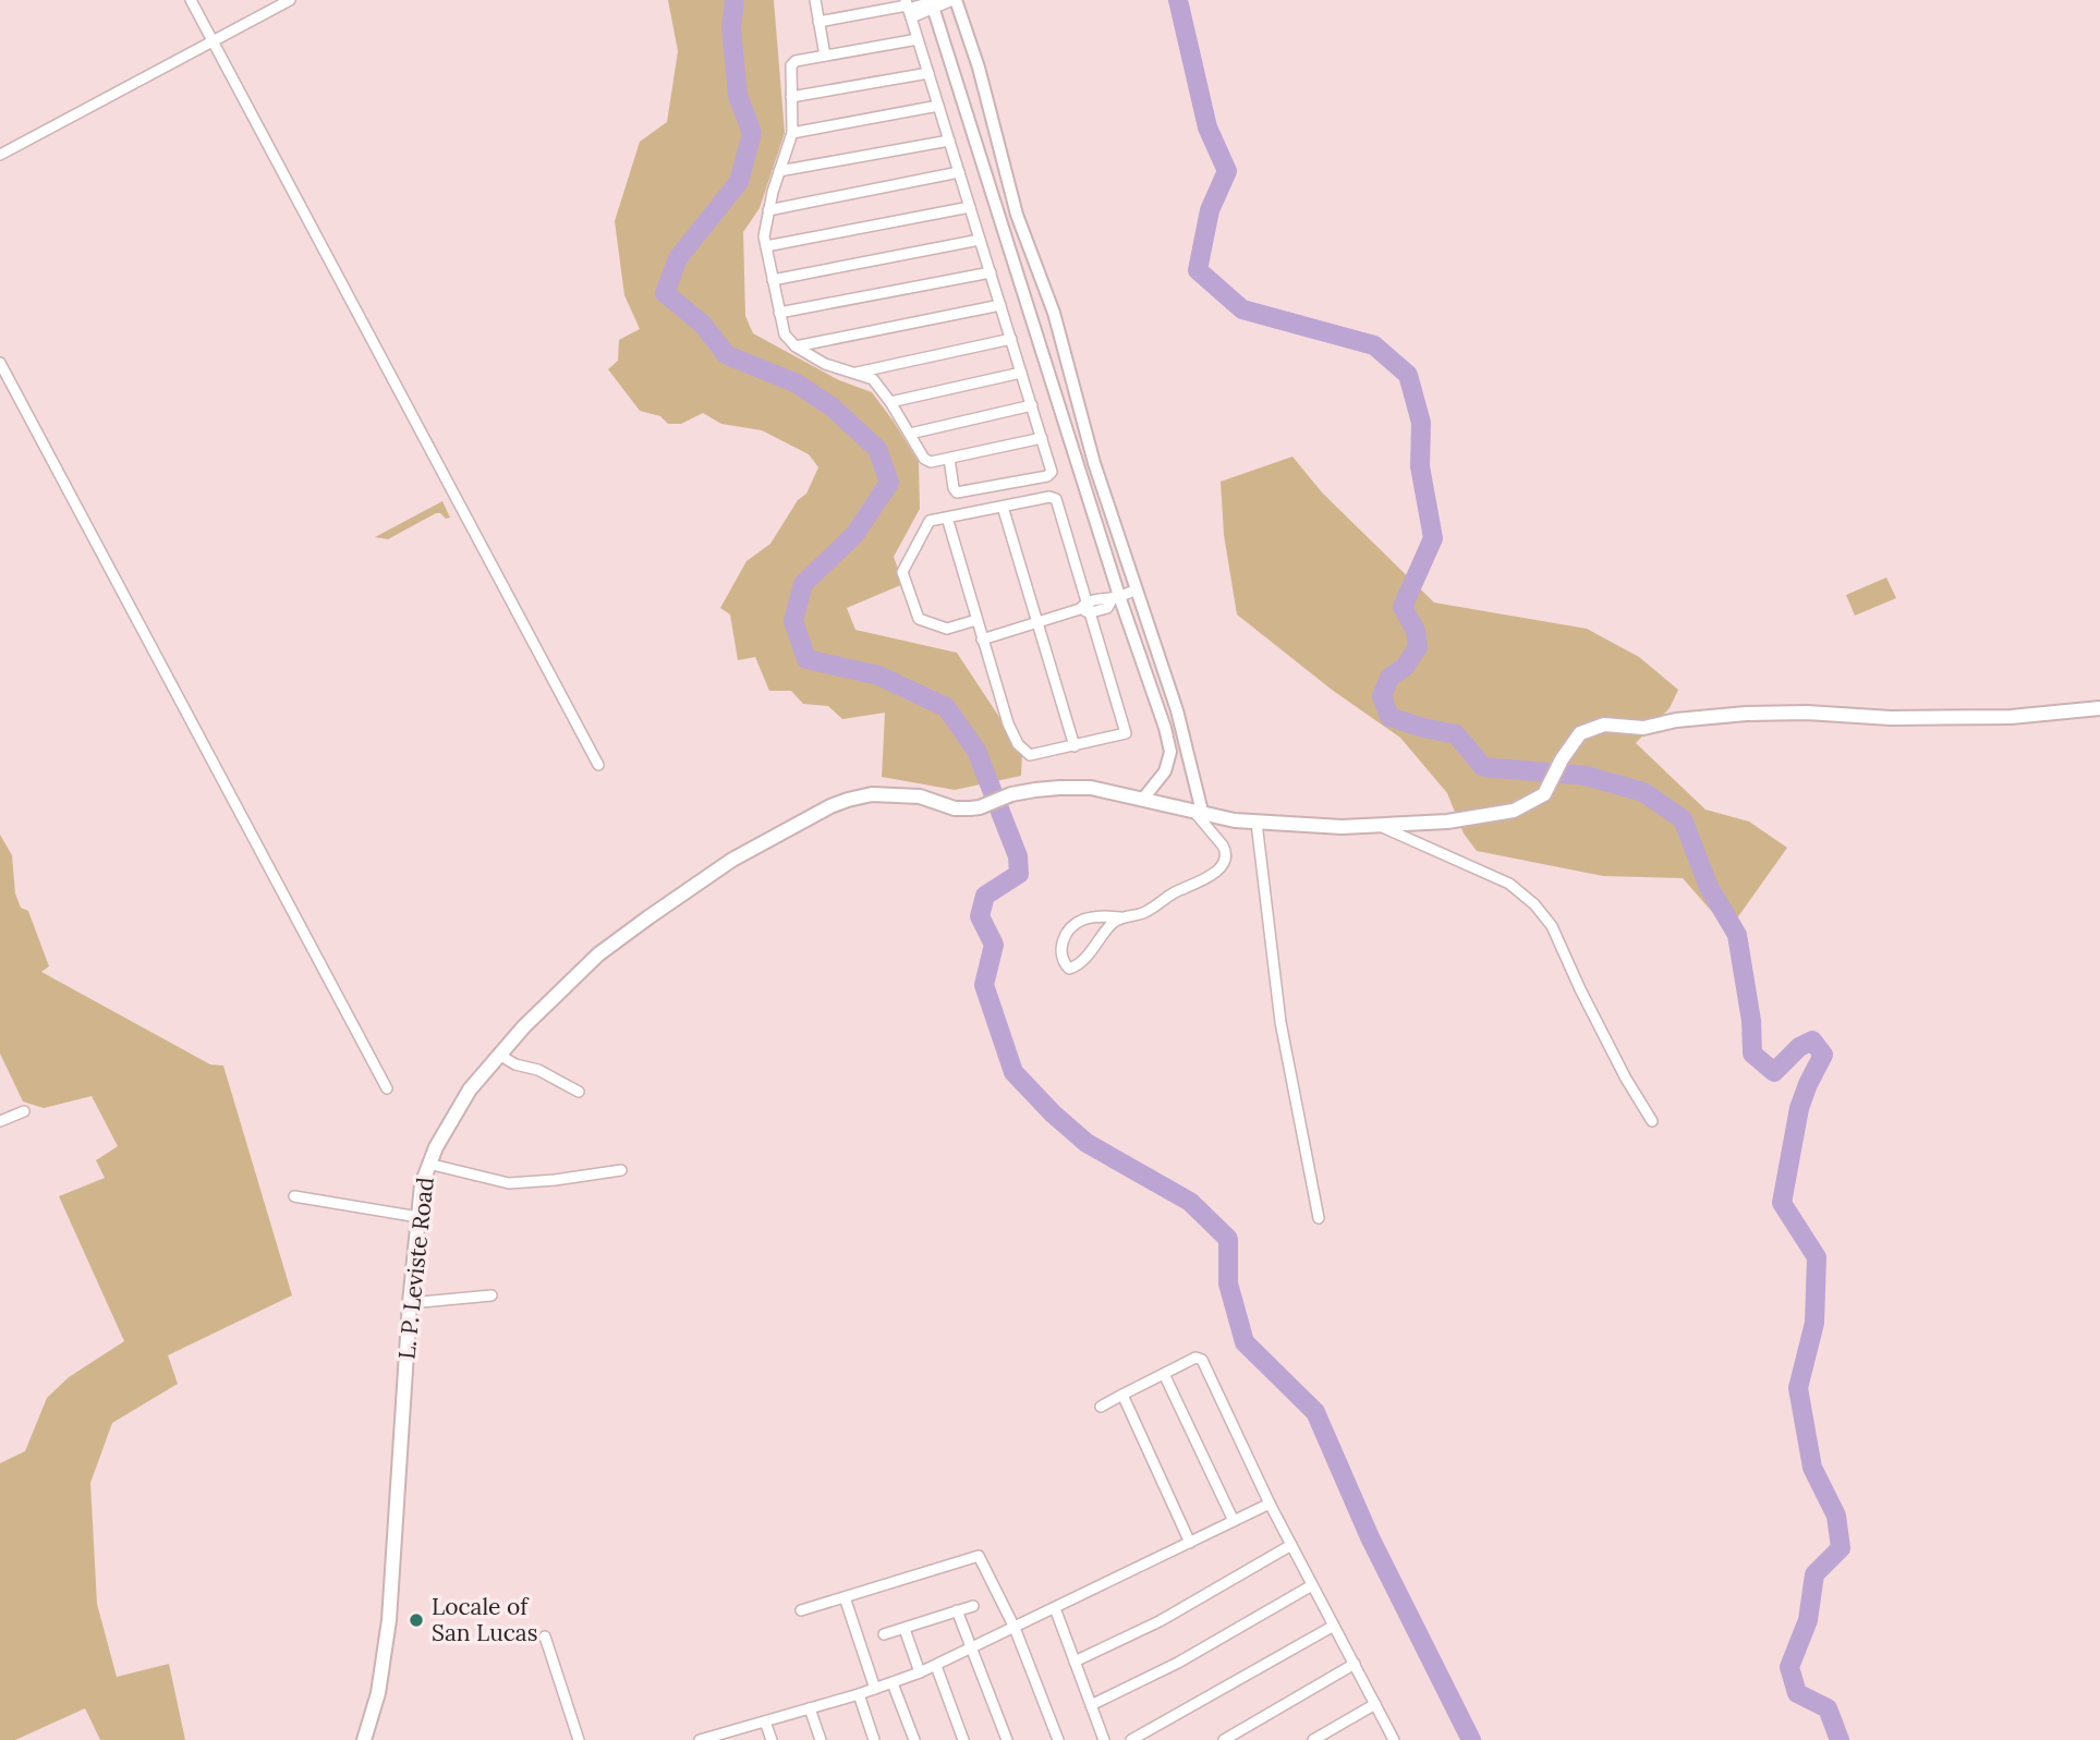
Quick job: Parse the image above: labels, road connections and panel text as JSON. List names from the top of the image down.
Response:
{
  "streets": {
    "main road": ["L. P. Leviste Road"]
  },
  "places": ["Locale of San Lucas"]
}
